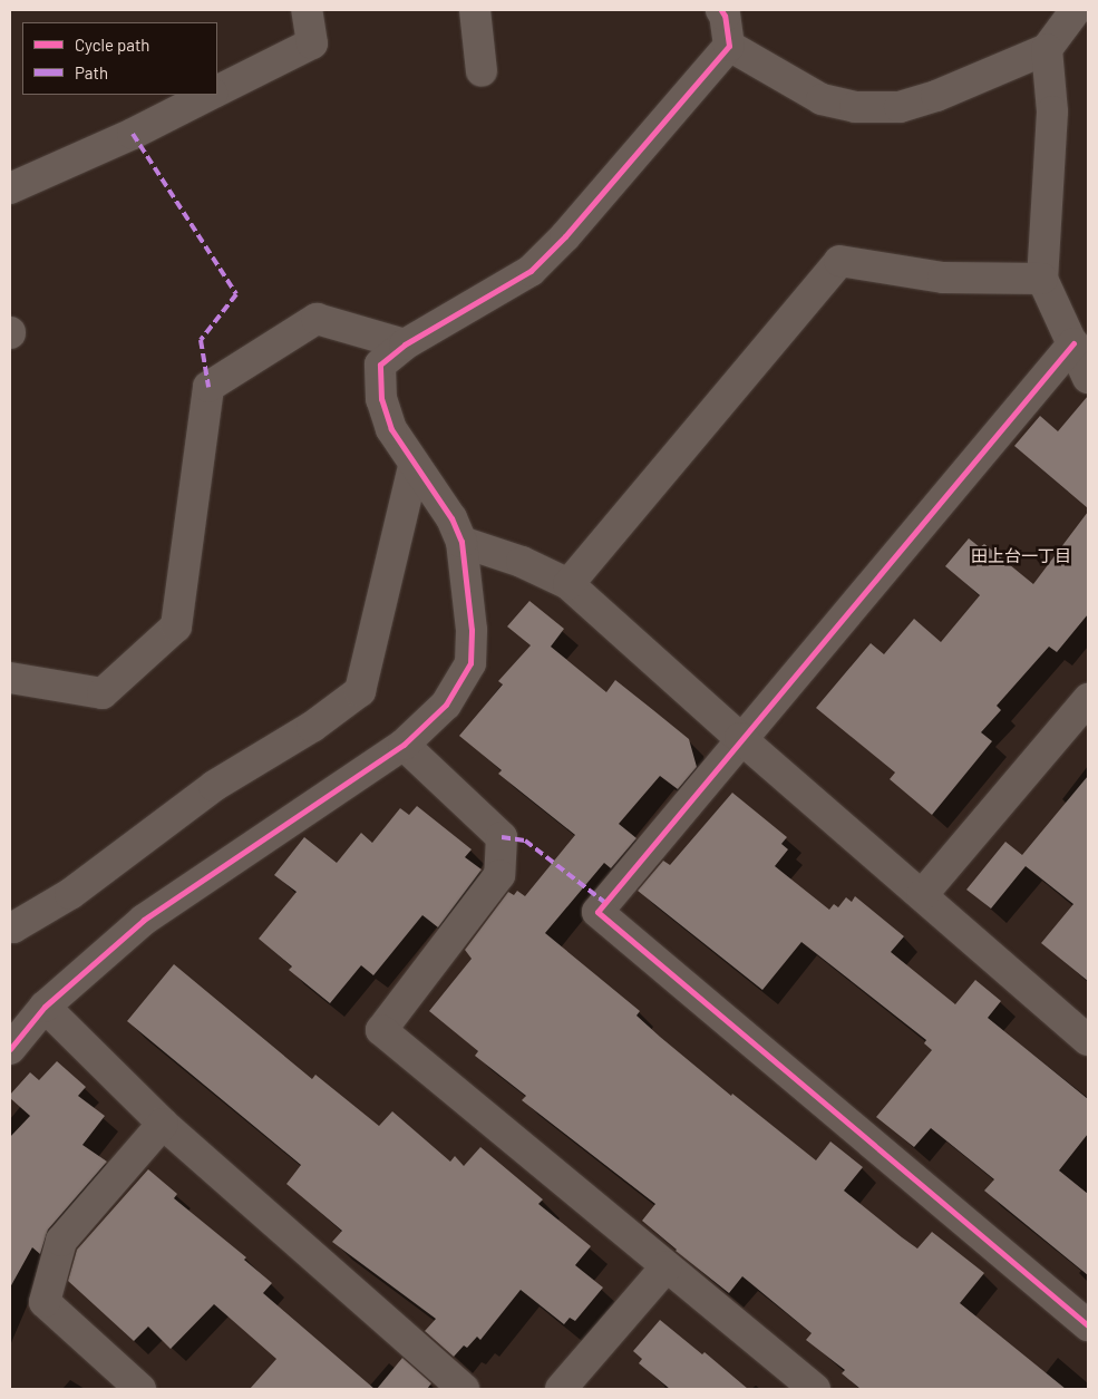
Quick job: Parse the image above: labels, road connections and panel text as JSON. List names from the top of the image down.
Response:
{
  "districts": ["田上台一丁目"],
  "legend": ["Cycle path", "Path"]
}
